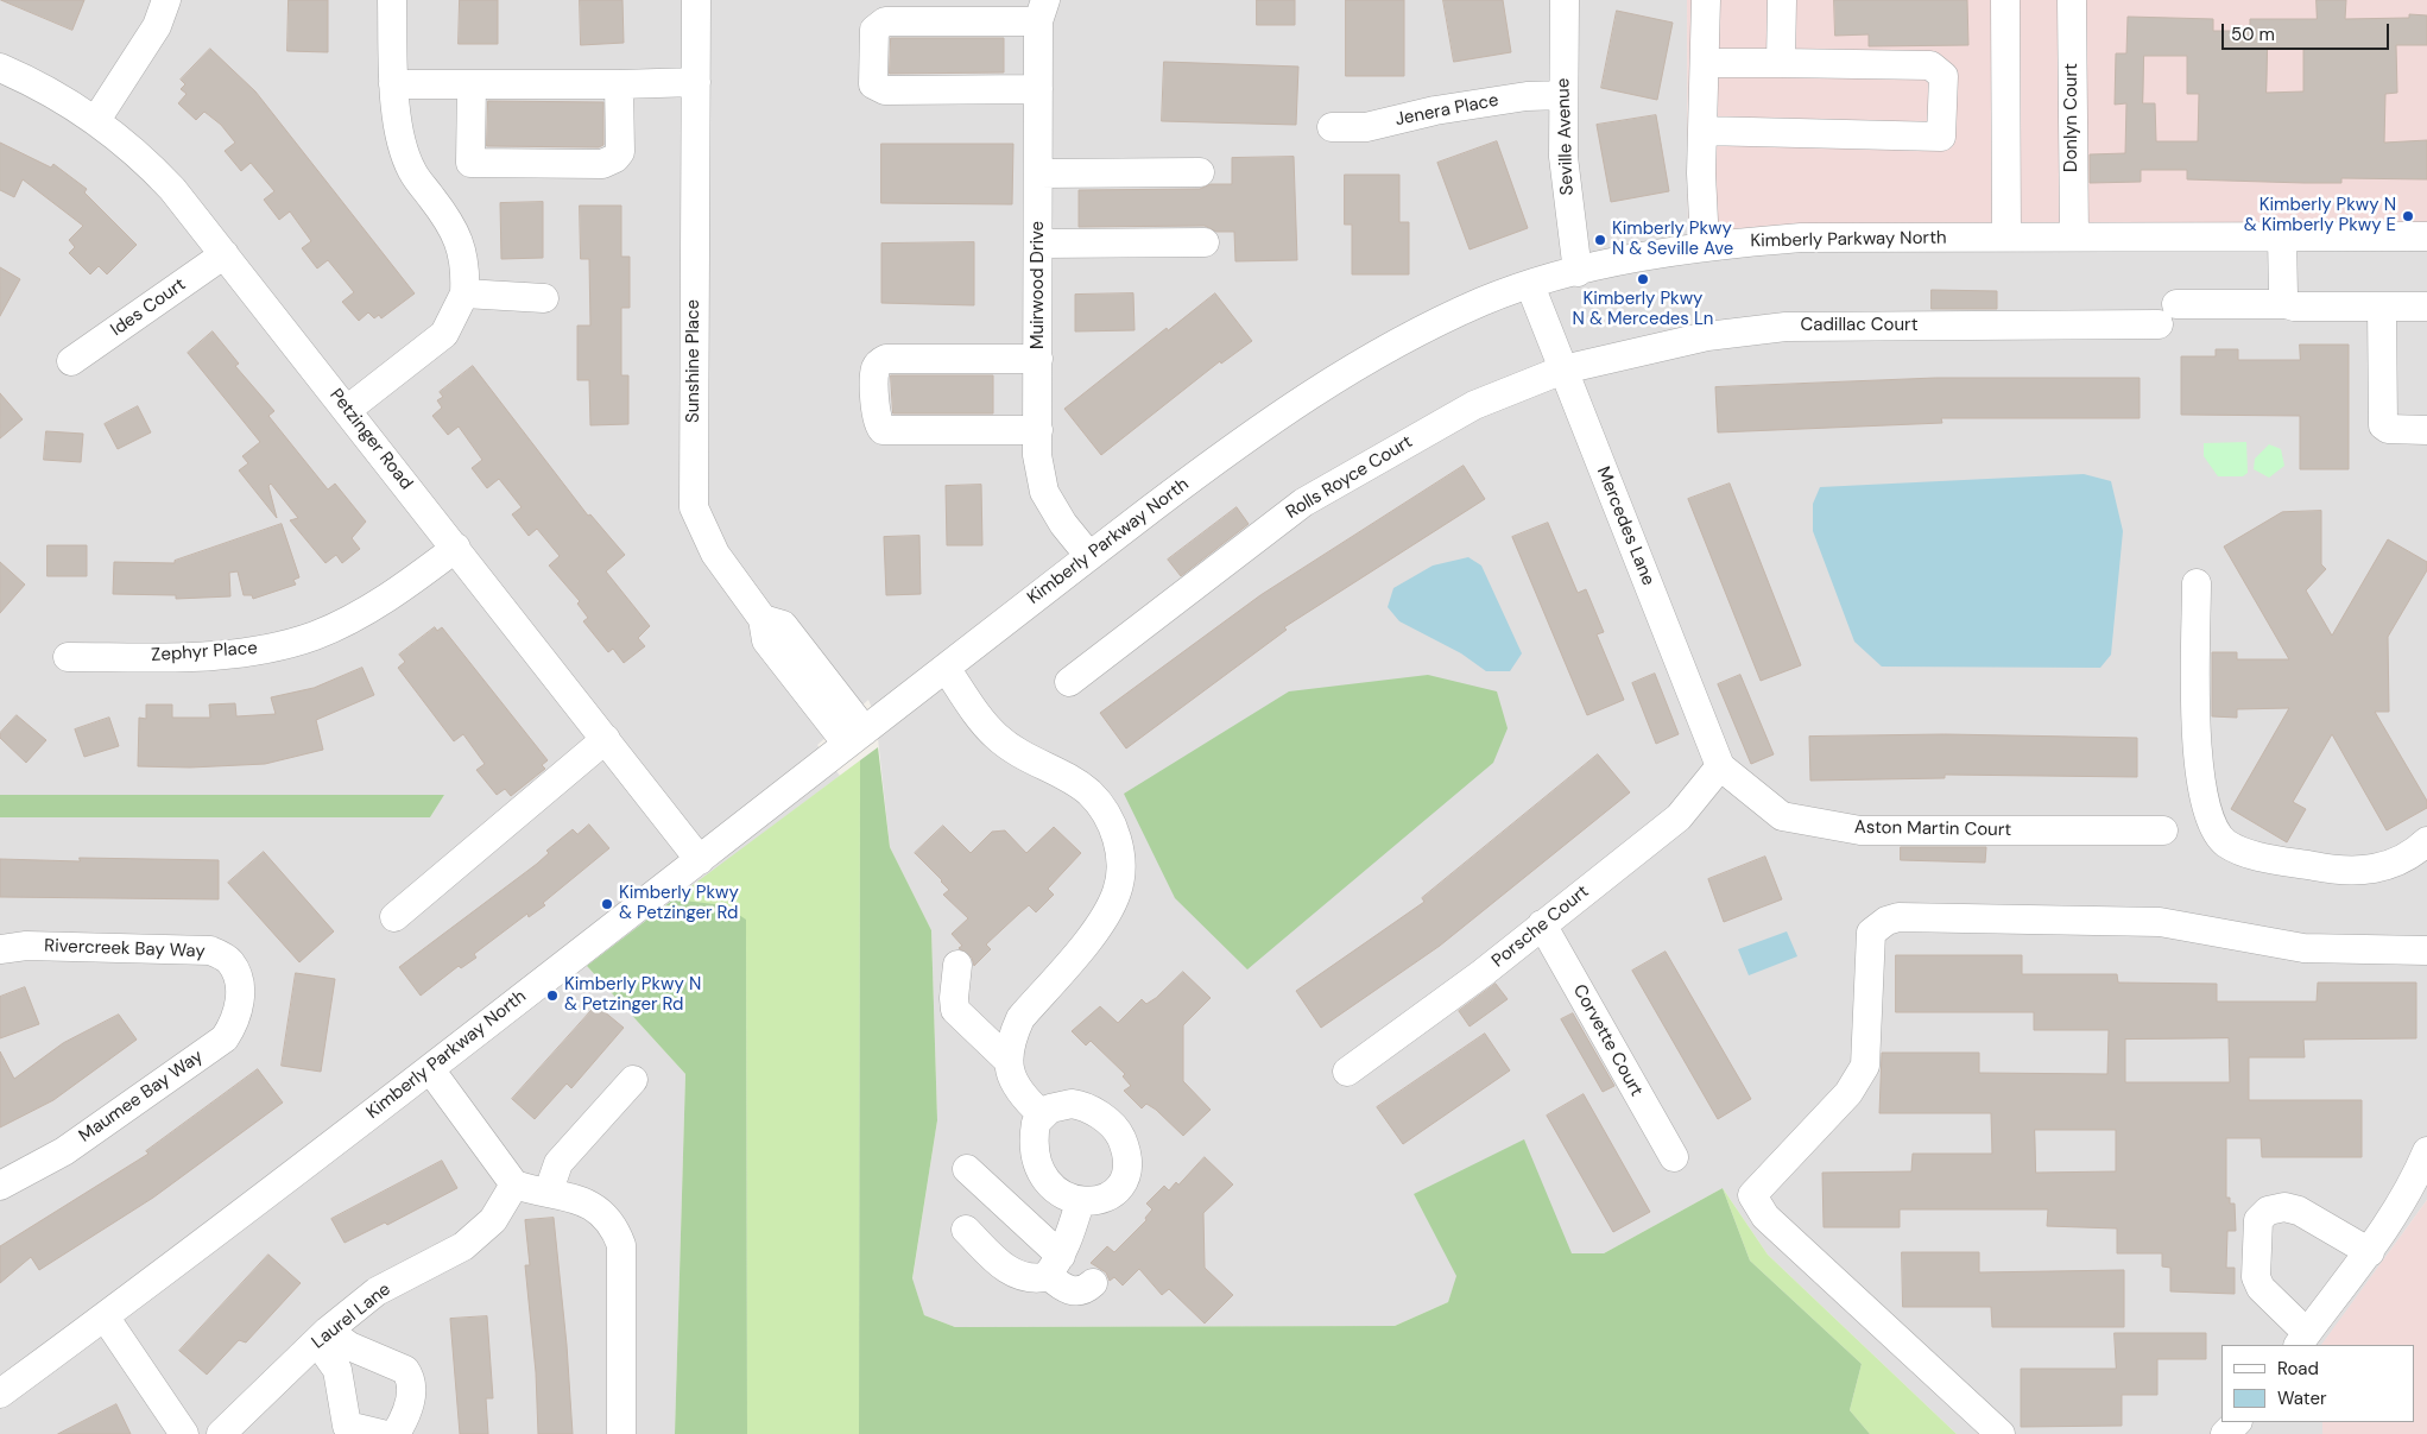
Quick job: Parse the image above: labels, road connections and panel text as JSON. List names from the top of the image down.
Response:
{
  "streets": {
    "street": [
      "Jenera Place",
      "Donlyn Court",
      "Seville Avenue",
      "Kimberly Parkway North",
      "Muirwood Drive",
      "Ides Court",
      "Cadillac Court",
      "Sunshine Place",
      "Petzinger Road",
      "Rolls Royce Court",
      "Mercedes Lane",
      "Zephyr Place",
      "Aston Martin Court",
      "Porsche Court",
      "Rivercreek Bay Way",
      "Corvette Court",
      "Maumee Bay Way",
      "Laurel Lane"
    ]
  },
  "crossings": [
    ["Jenera Place", "Seville Avenue"],
    ["Donlyn Court", "Kimberly Parkway North"],
    ["Seville Avenue", "Kimberly Parkway North"],
    ["Kimberly Parkway North", "Muirwood Drive"],
    ["Kimberly Parkway North", "Sunshine Place"],
    ["Kimberly Parkway North", "Petzinger Road"],
    ["Kimberly Parkway North", "Mercedes Lane"],
    ["Ides Court", "Petzinger Road"],
    ["Cadillac Court", "Rolls Royce Court"],
    ["Cadillac Court", "Mercedes Lane"],
    ["Petzinger Road", "Zephyr Place"],
    ["Rolls Royce Court", "Mercedes Lane"],
    ["Mercedes Lane", "Aston Martin Court"],
    ["Mercedes Lane", "Porsche Court"],
    ["Aston Martin Court", "Porsche Court"],
    ["Porsche Court", "Corvette Court"],
    ["Rivercreek Bay Way", "Maumee Bay Way"]
  ],
  "places": [
    "Kimberly Pkwy N & Kimberly Pkwy E",
    "Kimberly Pkwy N & Seville Ave",
    "Kimberly Pkwy N & Mercedes Ln",
    "Kimberly Pkwy & Petzinger Rd",
    "Kimberly Pkwy N & Petzinger Rd"
  ],
  "legend": ["Road", "Water"],
  "scale_bar": "50 m"
}
